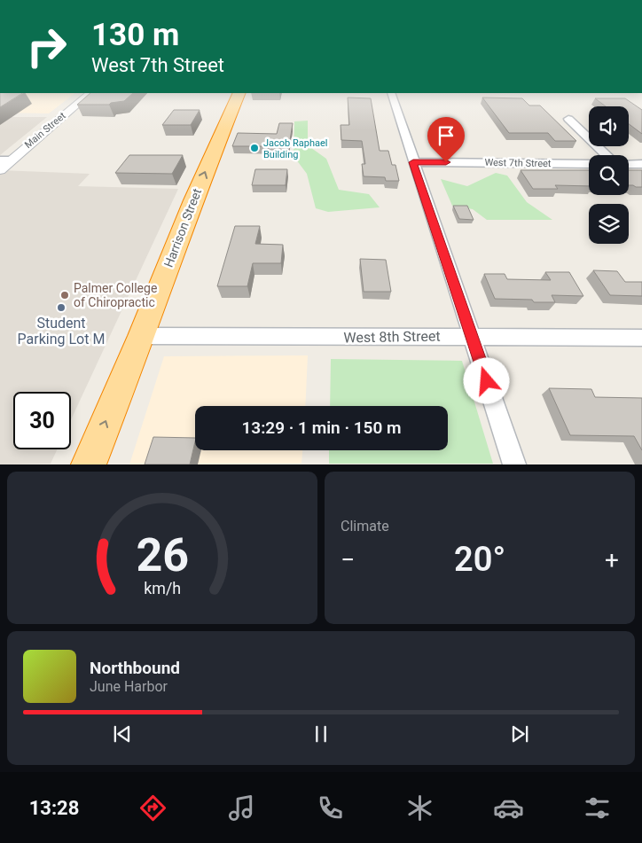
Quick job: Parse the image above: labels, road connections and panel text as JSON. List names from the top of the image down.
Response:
{
  "streets": {
    "highway": ["Harrison Street"],
    "street": ["Main Street", "West 7th Street", "West 8th Street"]
  },
  "crossings": [
    ["Harrison Street", "West 8th Street"]
  ],
  "one_way": ["Harrison Street"],
  "places": ["Jacob Raphael Building", "Palmer College of Chiropractic", "Student Parking Lot M"],
  "page": {
    "turn": ["130 m", "West 7th Street"],
    "limit": "30",
    "trip": "13:29 · 1 min · 150 m",
    "tile": "Climate",
    "heat": ["−", "20°", "+"],
    "song": ["Northbound", "June Harbor"],
    "tabs": "13:28",
    "gauge": ["26", "km/h"]
  }
}
